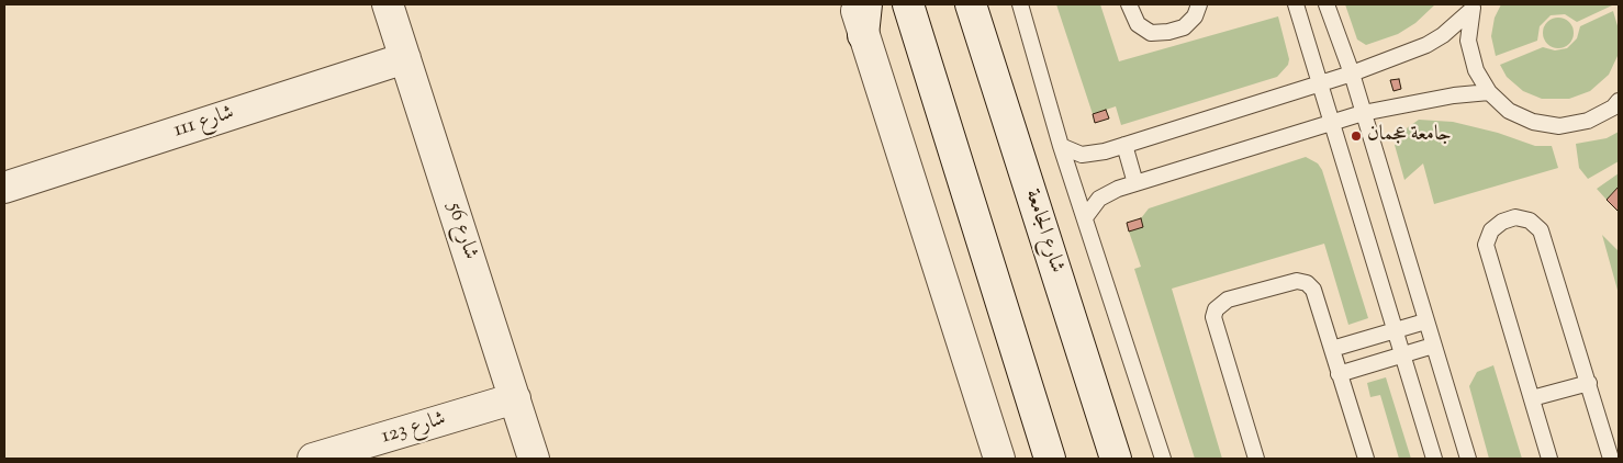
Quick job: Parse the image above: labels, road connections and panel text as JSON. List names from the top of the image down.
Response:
{
  "streets": {
    "street": [
      "شارع 111",
      "شارع 56",
      "شارع الجامعة",
      "شارع 123"
    ]
  },
  "crossings": [
    ["شارع 111", "شارع 56"],
    ["شارع 56", "شارع 123"]
  ],
  "places": ["جامعة عجمان"]
}
